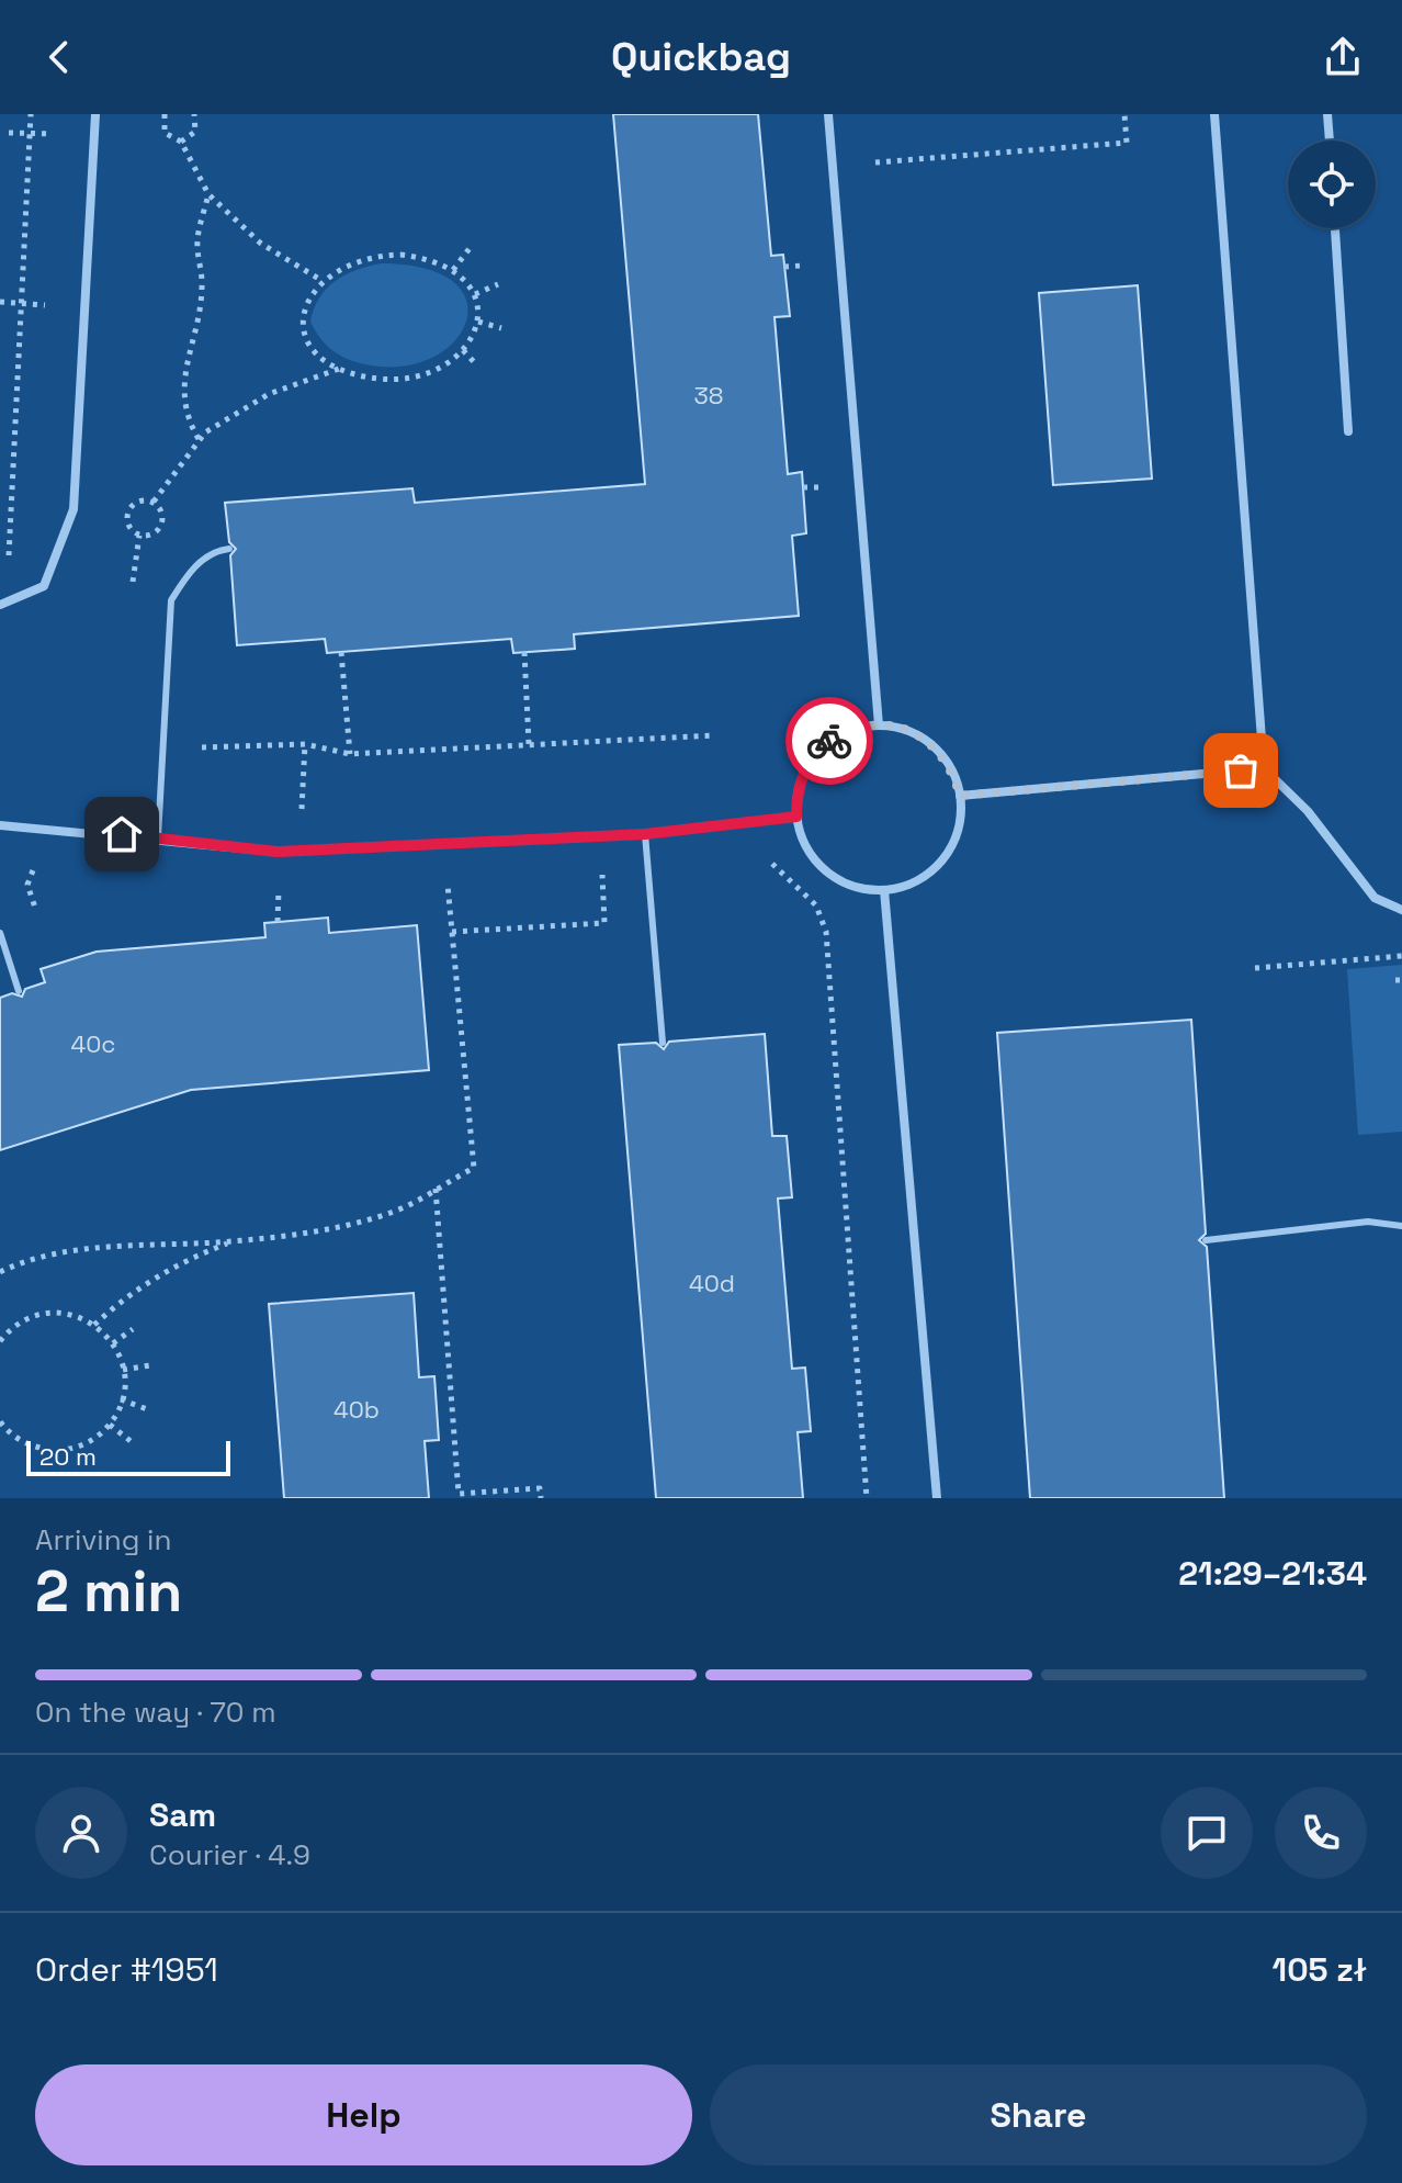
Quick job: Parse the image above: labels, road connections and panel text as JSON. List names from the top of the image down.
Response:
{
  "house_numbers": [
    "38",
    "40c",
    "40d",
    "40b"
  ],
  "scale_bar": "20 m",
  "page": {
    "header": "Quickbag",
    "scale": "20 m",
    "heading": ["2 min", "Arriving in", "21:29–21:34"],
    "panel": [
      "Sam",
      "Courier · 4.9",
      "Order #1951",
      "105 zł"
    ],
    "bar": "On the way · 70 m",
    "buttons": ["Help", "Share"]
  }
}
